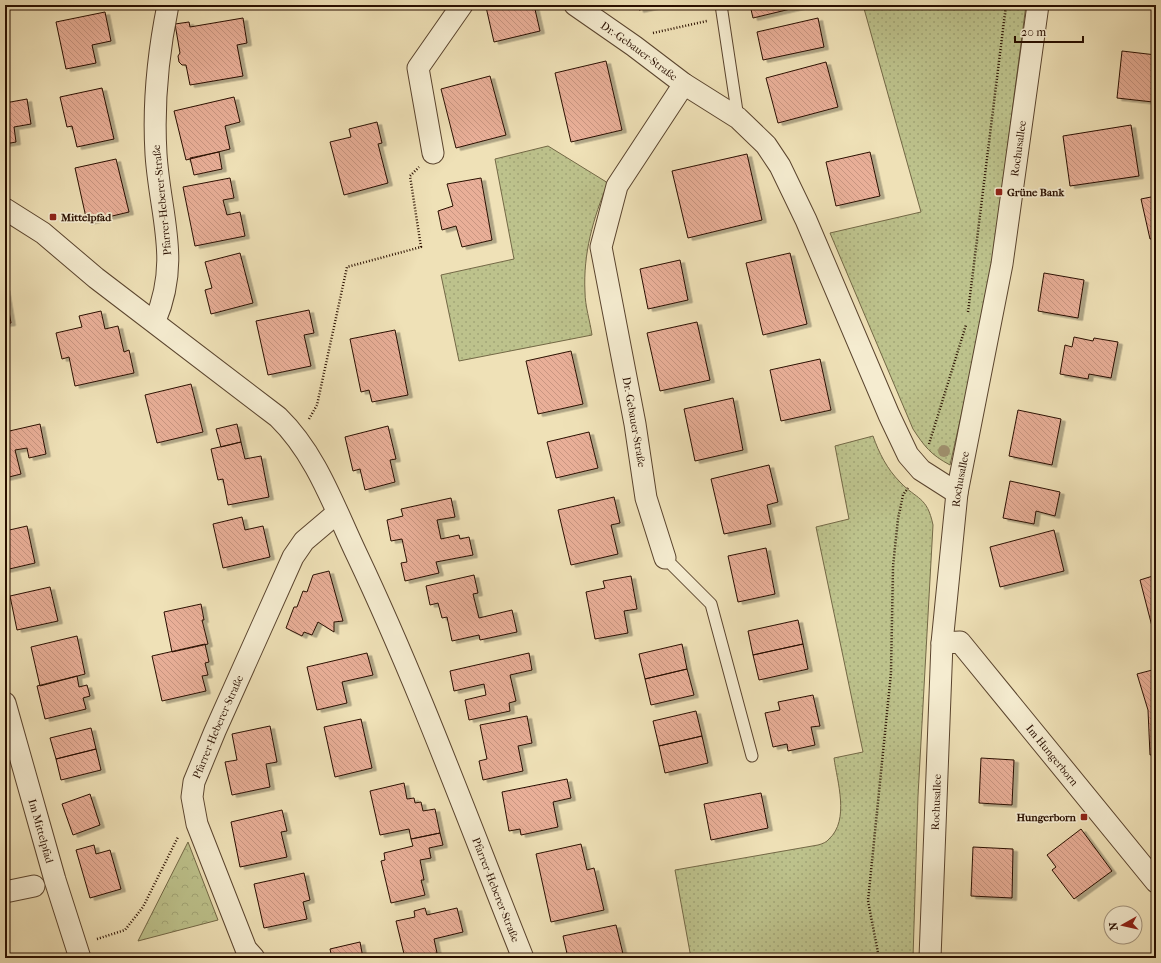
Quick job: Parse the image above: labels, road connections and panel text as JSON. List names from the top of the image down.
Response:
{
  "streets": {
    "street": [
      "Dr.-Gebauer-Straße",
      "Rochusallee",
      "Pfarrer-Heberer-Straße",
      "Im Hungerborn",
      "Im Mittelpfad"
    ]
  },
  "crossings": [
    ["Dr.-Gebauer-Straße", "Rochusallee"],
    ["Rochusallee", "Im Hungerborn"]
  ],
  "places": {
    "transit": ["Grüne Bank", "Mittelpfad", "Hungerborn"]
  },
  "scale_bar": "20 m",
  "north": "left"
}
